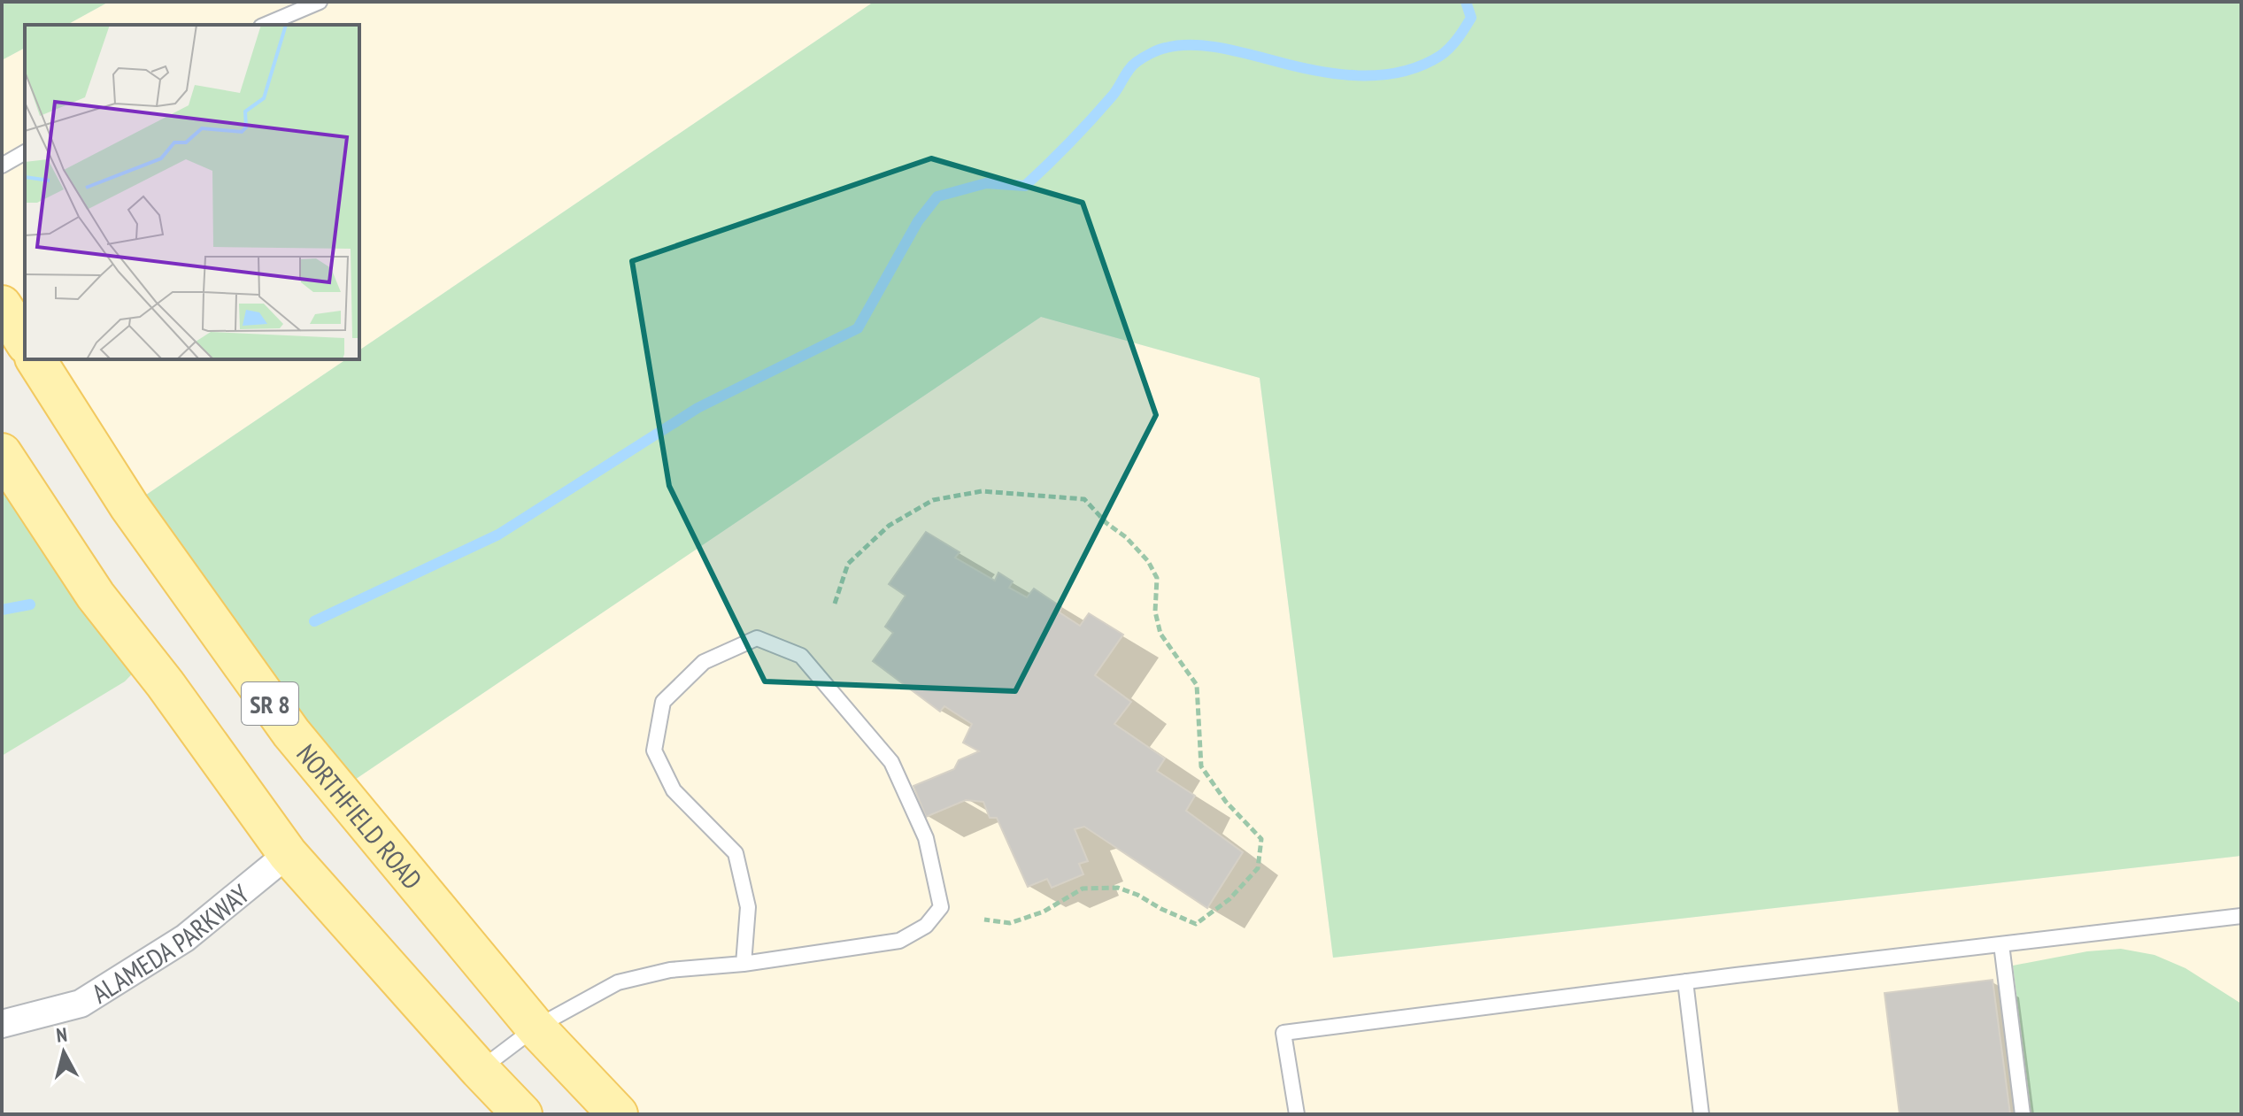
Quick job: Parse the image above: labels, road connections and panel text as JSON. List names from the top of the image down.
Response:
{
  "streets": {
    "main road": ["SR 8", "NORTHFIELD ROAD"],
    "street": ["ALAMEDA PARKWAY"]
  },
  "crossings": [
    ["SR 8", "ALAMEDA PARKWAY"]
  ],
  "north": "top"
}
